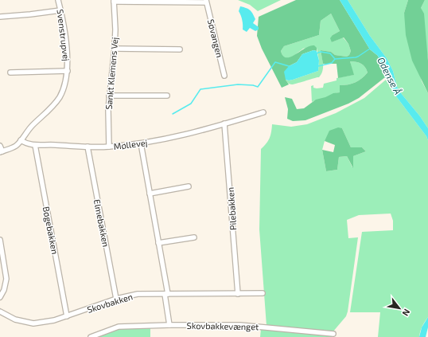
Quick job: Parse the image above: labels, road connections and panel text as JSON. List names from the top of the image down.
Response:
{
  "streets": {
    "street": [
      "Svenstrupvej",
      "Søvangen",
      "Sankt Klemens Vej",
      "Møllevej",
      "Pilebakken",
      "Elmebakken",
      "Bøgebakken",
      "Skovbakken",
      "Skovbakkevænget"
    ]
  },
  "crossings": [
    ["Svenstrupvej", "Møllevej"],
    ["Sankt Klemens Vej", "Møllevej"],
    ["Møllevej", "Pilebakken"],
    ["Møllevej", "Elmebakken"],
    ["Møllevej", "Bøgebakken"],
    ["Pilebakken", "Skovbakken"],
    ["Elmebakken", "Skovbakken"],
    ["Bøgebakken", "Skovbakken"]
  ],
  "water": ["Odense Å"],
  "north": "bottom right"
}
